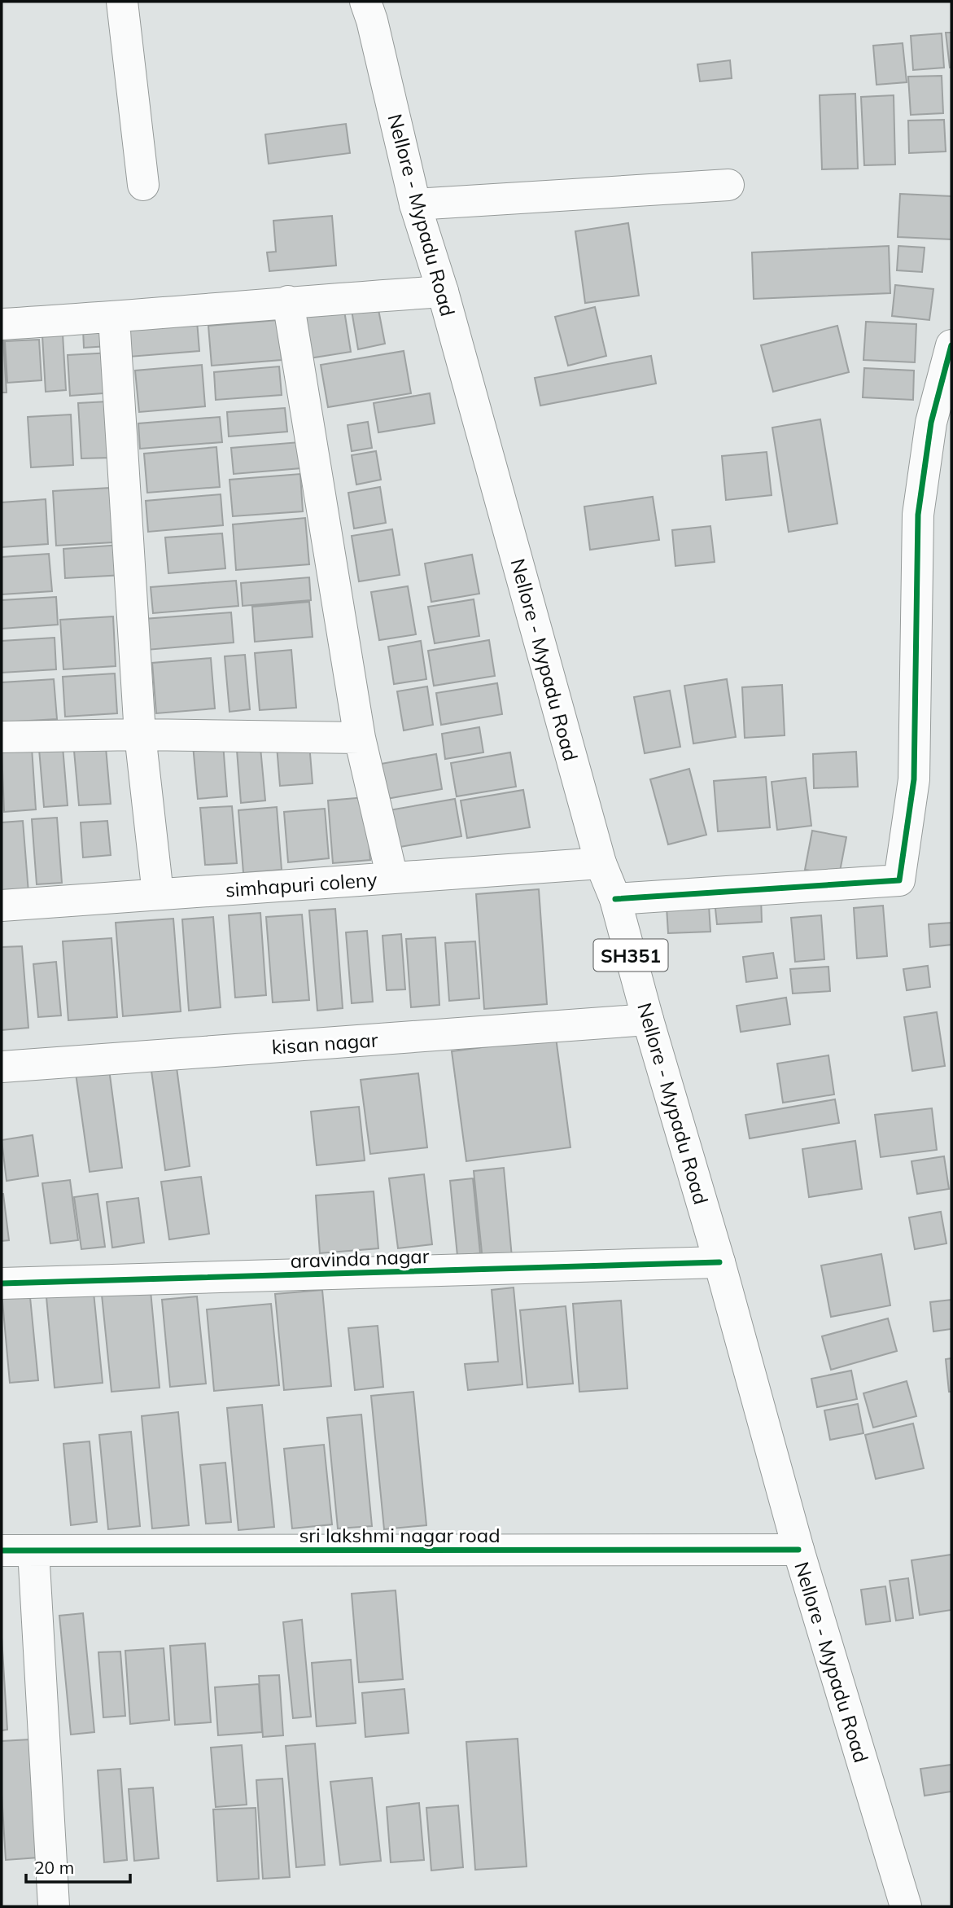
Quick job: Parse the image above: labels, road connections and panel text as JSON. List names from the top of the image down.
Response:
{
  "streets": {
    "street": [
      "Nellore - Mypadu Road",
      "simhapuri coleny",
      "SH351",
      "kisan nagar",
      "aravinda nagar",
      "sri lakshmi nagar road"
    ]
  },
  "crossings": [
    ["Nellore - Mypadu Road", "simhapuri coleny"],
    ["Nellore - Mypadu Road", "kisan nagar"],
    ["Nellore - Mypadu Road", "aravinda nagar"],
    ["Nellore - Mypadu Road", "sri lakshmi nagar road"]
  ],
  "scale_bar": "20 m"
}
